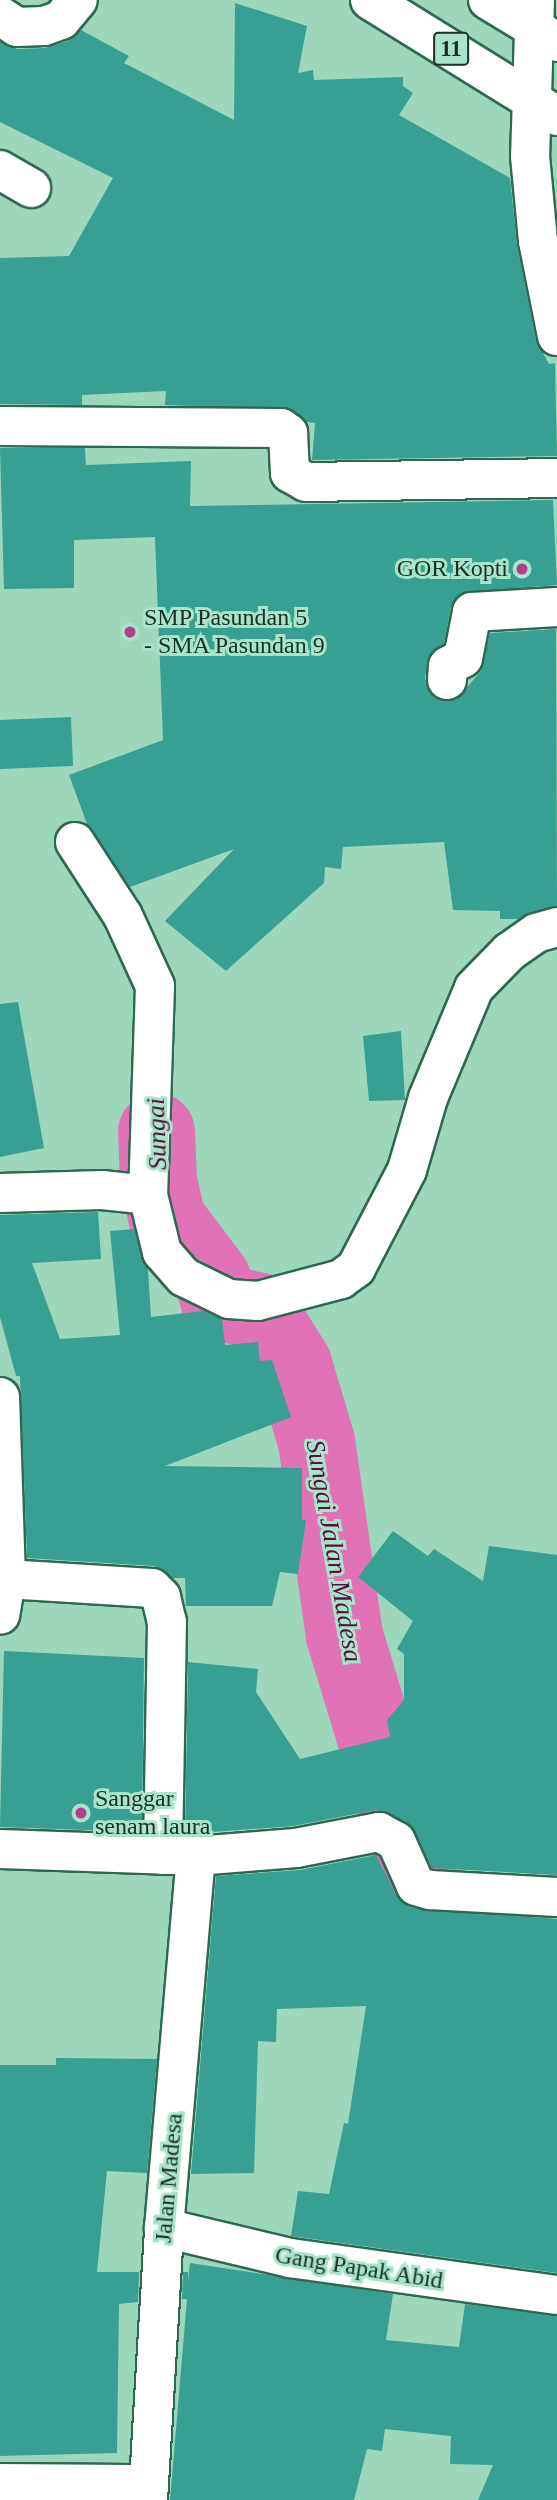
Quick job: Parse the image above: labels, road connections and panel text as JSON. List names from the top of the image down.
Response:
{
  "streets": {
    "main road": ["11", "Jalan Madesa", "Gang Papak Abid"]
  },
  "crossings": [
    ["Jalan Madesa", "Gang Papak Abid"]
  ],
  "water": ["Sungai", "Sungai Jalan Madesa"],
  "places": ["GOR Kopti", "SMP Pasundan 5 - SMA Pasundan 9", "Sanggar senam laura"]
}
